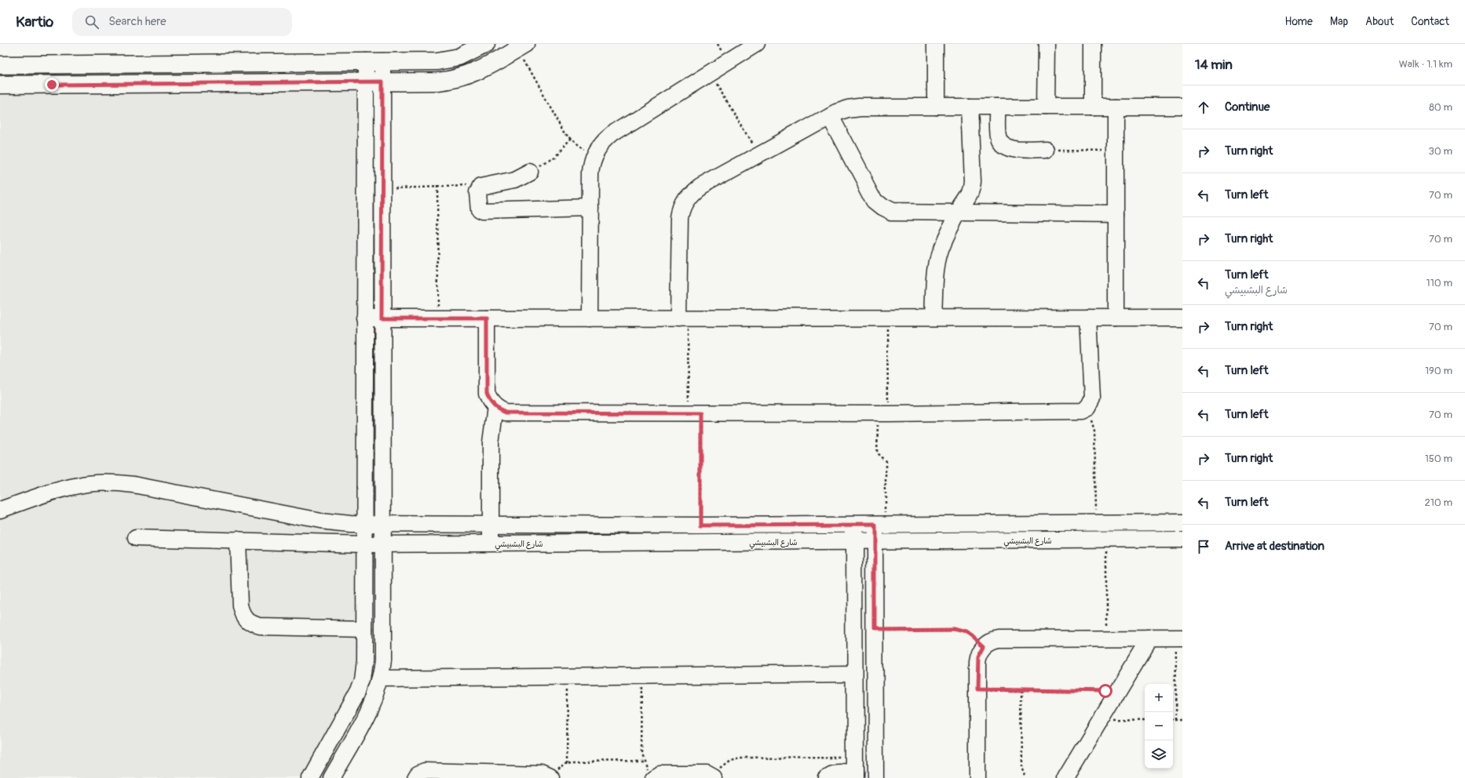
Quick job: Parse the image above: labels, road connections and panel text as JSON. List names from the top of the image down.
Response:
{
  "streets": {
    "street": ["شارع البشبيشي"]
  },
  "page": {
    "header": "Kartio",
    "search": "Search here",
    "nav": [
      "Home",
      "Map",
      "About",
      "Contact"
    ],
    "heading": ["14 min", "Walk · 1.1 km"],
    "list": [
      ["Continue", "80 m"],
      ["Turn right", "30 m"],
      ["Turn left", "70 m"],
      ["Turn right", "70 m"],
      ["Turn left", "شارع البشبيشي", "110 m"],
      ["Turn right", "70 m"],
      ["Turn left", "190 m"],
      ["Turn left", "70 m"],
      ["Turn right", "150 m"],
      ["Turn left", "210 m"],
      "Arrive at destination"
    ],
    "map_buttons": ["+", "−"]
  }
}
